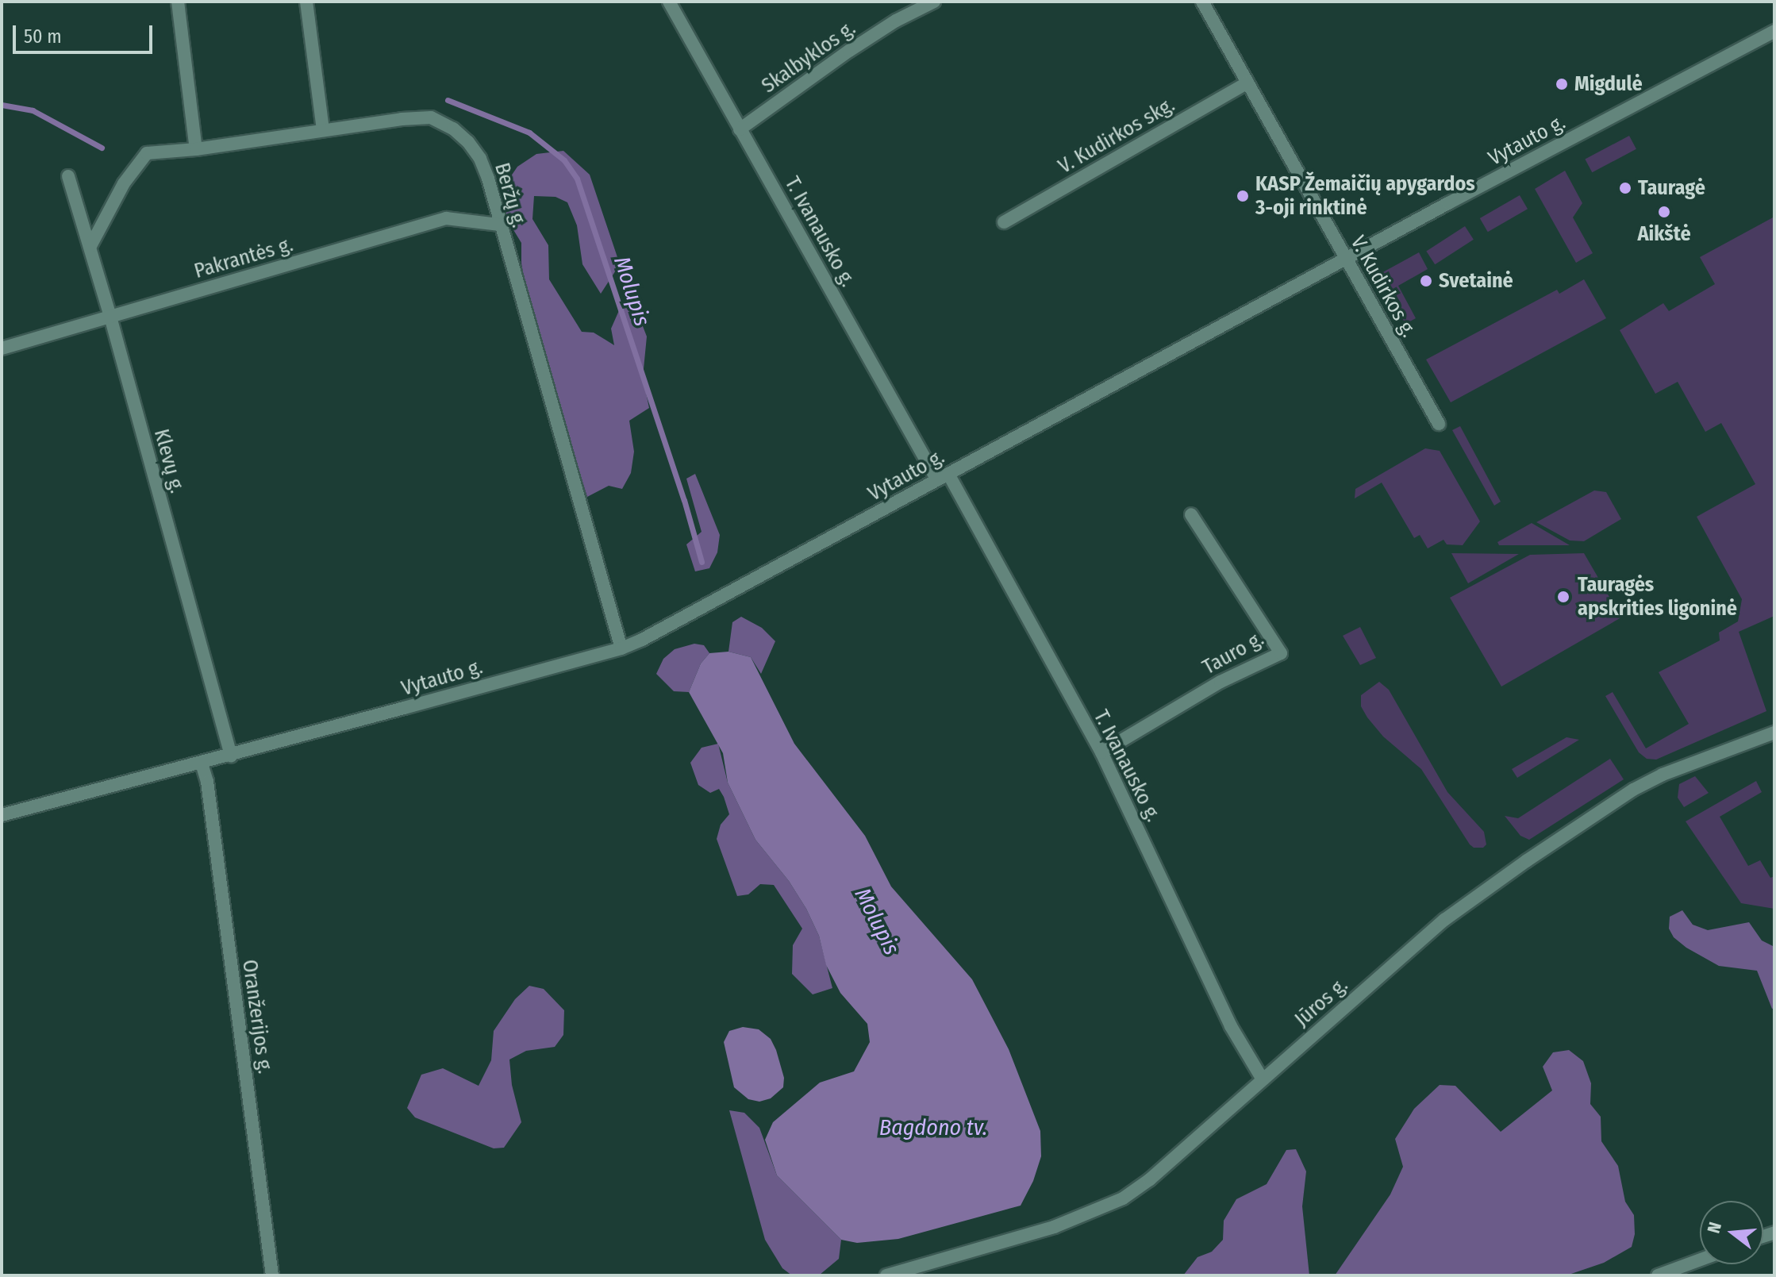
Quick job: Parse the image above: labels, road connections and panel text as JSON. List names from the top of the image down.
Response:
{
  "streets": {
    "street": [
      "Skalbyklos g.",
      "V. Kudirkos skg.",
      "Vytauto g.",
      "Beržų g.",
      "T. Ivanausko g.",
      "Pakrantės g.",
      "V. Kudirkos g.",
      "Klevų g.",
      "Tauro g.",
      "Jūros g.",
      "Oranžerijos g."
    ]
  },
  "crossings": [
    ["Skalbyklos g.", "T. Ivanausko g."],
    ["V. Kudirkos skg.", "V. Kudirkos g."],
    ["Vytauto g.", "Beržų g."],
    ["Vytauto g.", "T. Ivanausko g."],
    ["Vytauto g.", "V. Kudirkos g."],
    ["Vytauto g.", "Klevų g."],
    ["Vytauto g.", "Oranžerijos g."],
    ["Beržų g.", "Pakrantės g."],
    ["Beržų g.", "Klevų g."],
    ["T. Ivanausko g.", "Tauro g."],
    ["T. Ivanausko g.", "Jūros g."],
    ["Pakrantės g.", "Klevų g."]
  ],
  "water": ["Molupis", "Bagdono tv."],
  "places": [
    "Migdulė",
    "Tauragė",
    "KASP Žemaičių apygardos 3-oji rinktinė",
    "Aikštė",
    "Svetainė",
    "Tauragės apskrities ligoninė"
  ],
  "scale_bar": "50 m",
  "north": "left"
}
